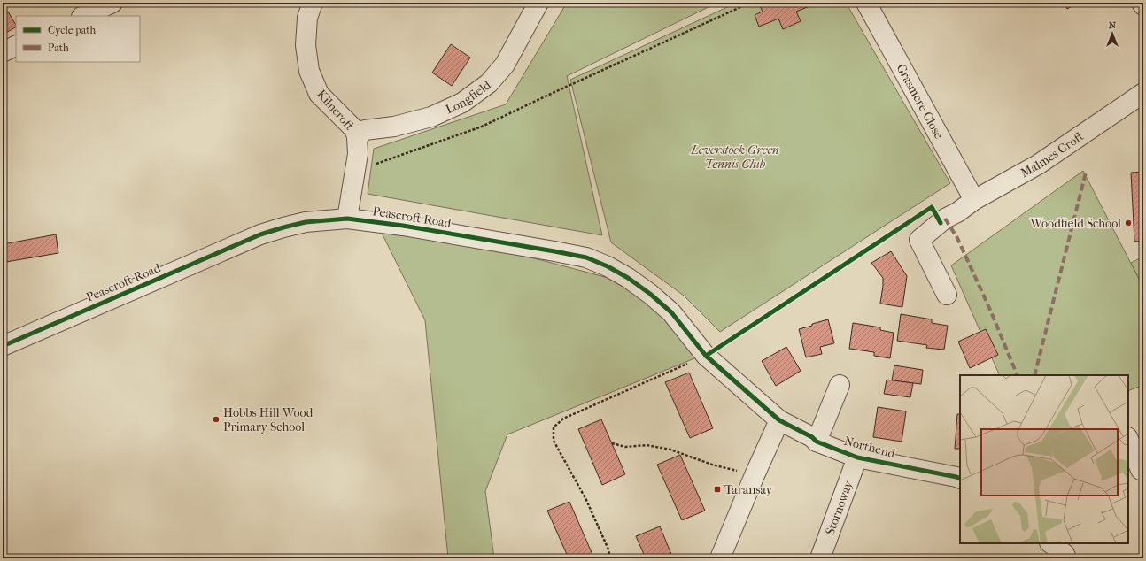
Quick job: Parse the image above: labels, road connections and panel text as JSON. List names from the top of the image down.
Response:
{
  "streets": {
    "street": [
      "Longfield",
      "Grasmere Close",
      "Kilncroft",
      "Malmes Croft",
      "Peascroft Road",
      "Northend",
      "Stornoway"
    ]
  },
  "crossings": [
    ["Longfield", "Kilncroft"],
    ["Grasmere Close", "Malmes Croft"],
    ["Kilncroft", "Peascroft Road"],
    ["Peascroft Road", "Northend"],
    ["Northend", "Stornoway"]
  ],
  "parks": ["Leverstock Green Tennis Club"],
  "places": {
    "other": ["Woodfield School", "Hobbs Hill Wood Primary School"],
    "transit": ["Taransay"]
  },
  "legend": ["Cycle path", "Path"],
  "north": "top"
}
